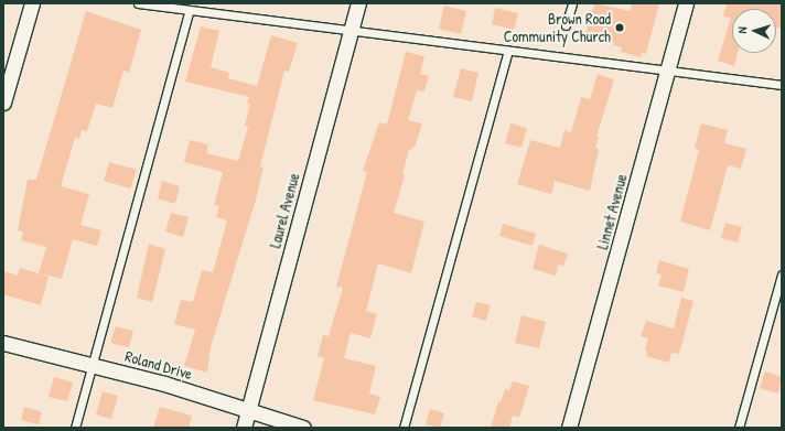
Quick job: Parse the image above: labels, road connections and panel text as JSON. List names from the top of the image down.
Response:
{
  "streets": {
    "street": ["Laurel Avenue", "Linnet Avenue", "Roland Drive"]
  },
  "crossings": [
    ["Laurel Avenue", "Roland Drive"]
  ],
  "places": ["Brown Road Community Church"],
  "north": "left"
}
